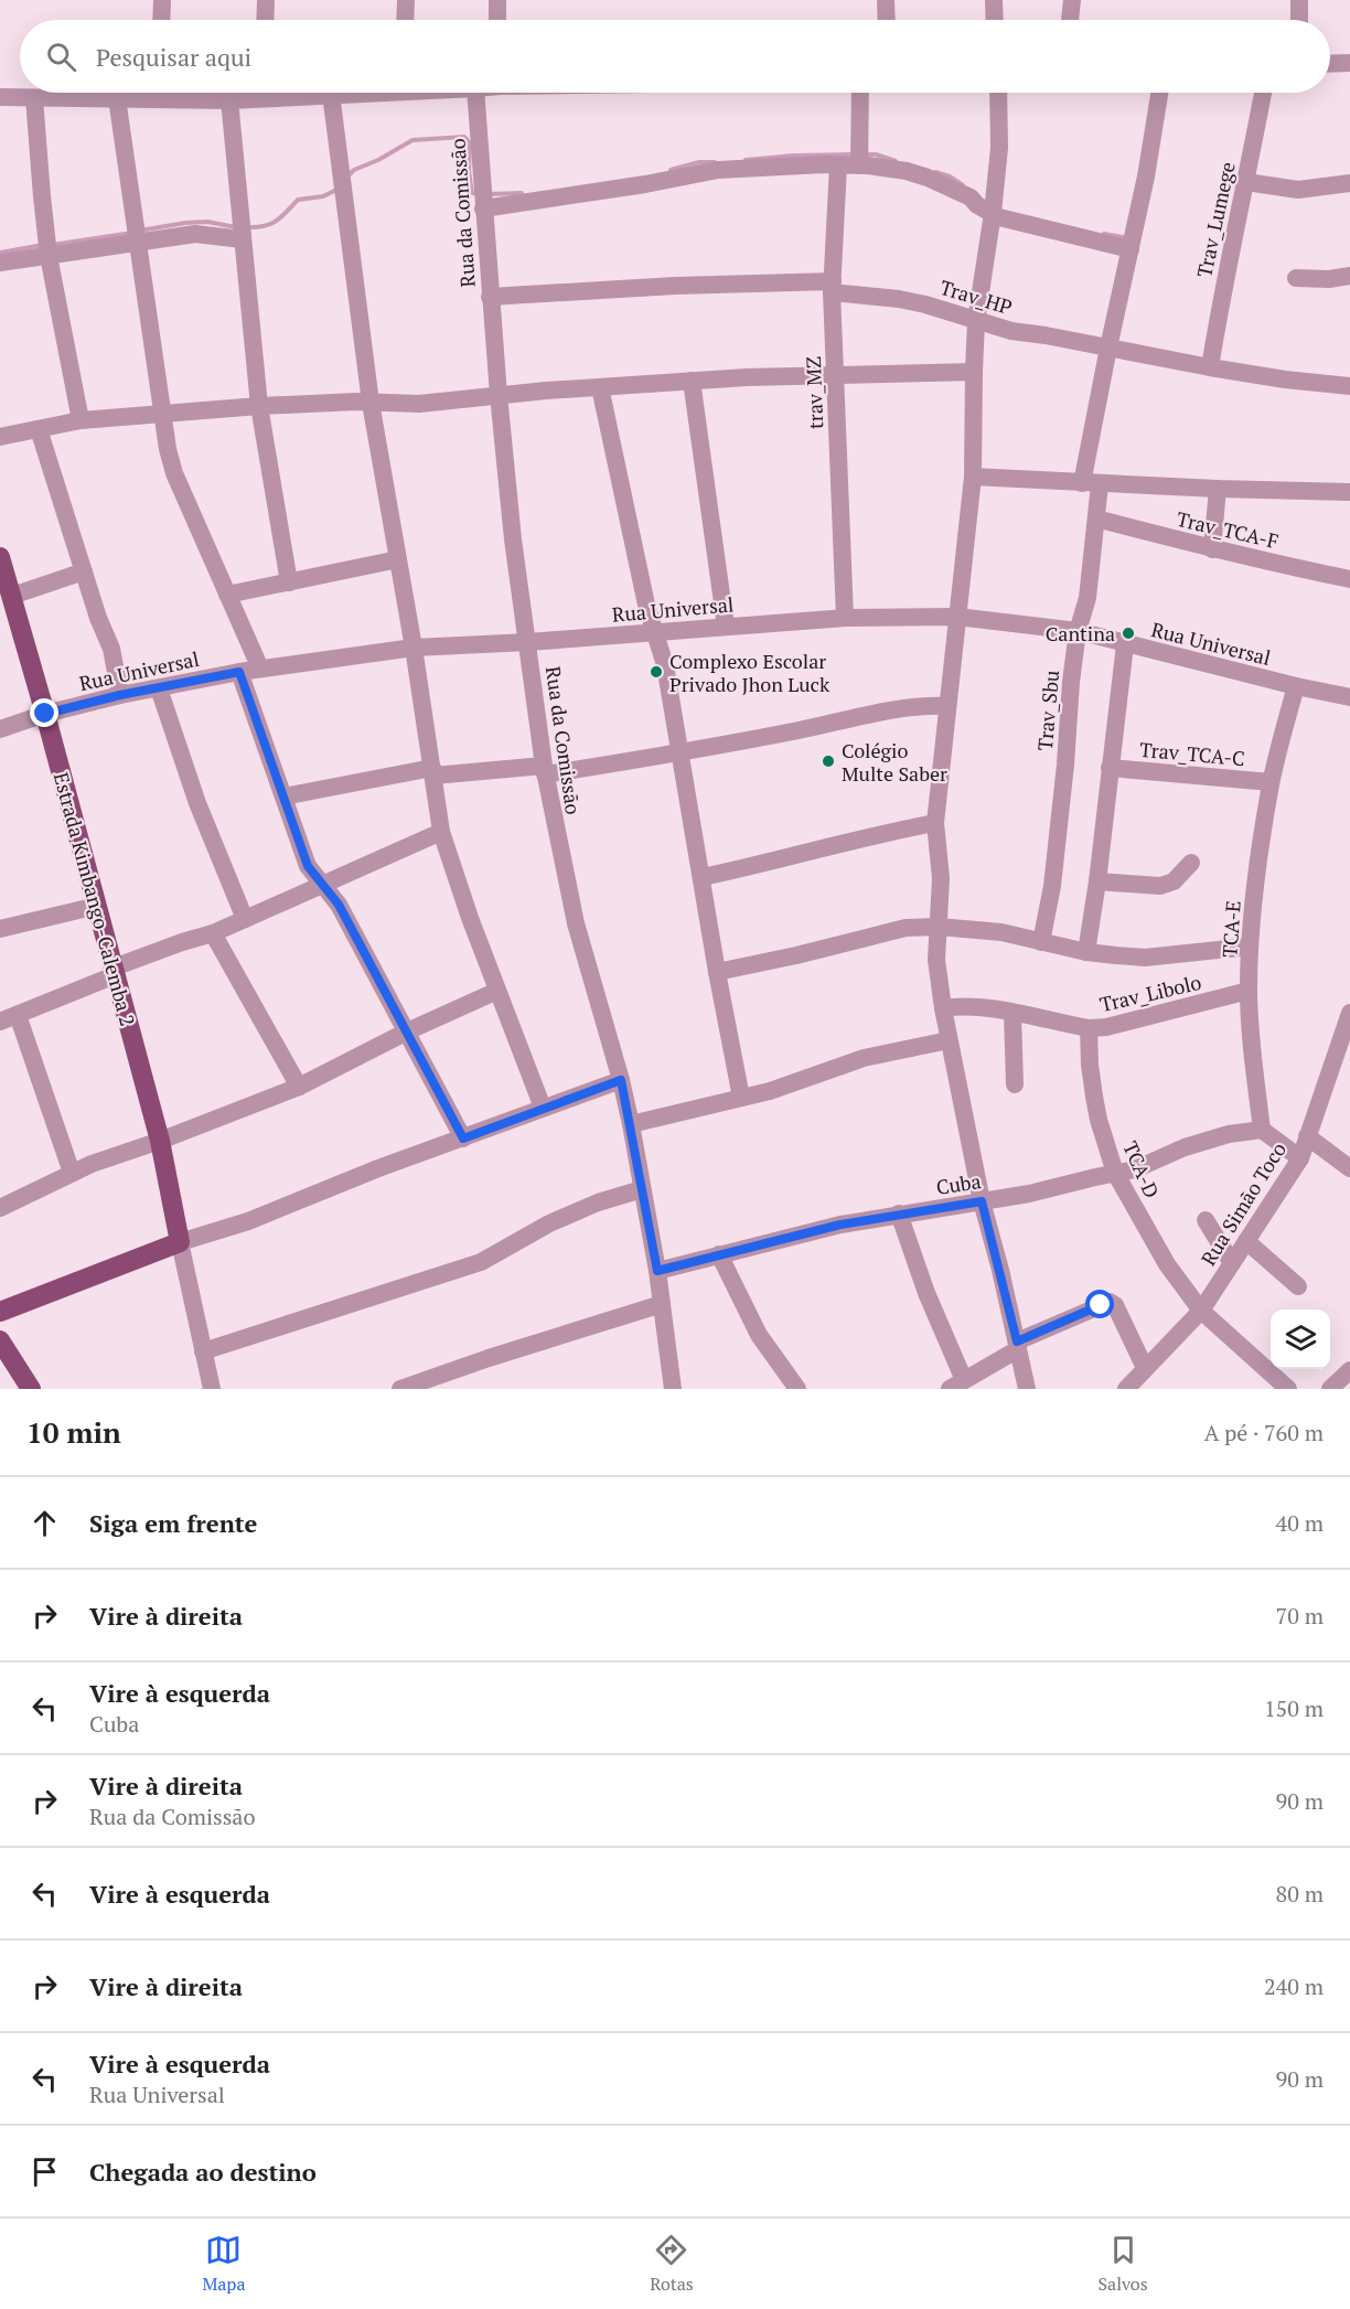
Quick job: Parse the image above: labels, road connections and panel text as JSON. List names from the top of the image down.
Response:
{
  "streets": {
    "main road": ["Estrada Kimbango-Calemba 2"],
    "street": [
      "Rua da Comissão",
      "Trav_Lumege",
      "Trav_HP",
      "trav_MZ",
      "Trav_TCA-F",
      "Rua Universal",
      "Trav_Sbu",
      "Trav_TCA-C",
      "TCA-E",
      "Trav_Libolo",
      "TCA-D",
      "Cuba",
      "Rua Simão Toco"
    ]
  },
  "crossings": [
    ["Rua da Comissão", "Trav_HP"],
    ["Rua da Comissão", "Rua Universal"],
    ["Rua da Comissão", "Cuba"],
    ["Trav_Lumege", "Trav_HP"],
    ["Trav_HP", "trav_MZ"],
    ["Trav_HP", "Trav_Sbu"],
    ["trav_MZ", "Rua Universal"],
    ["Trav_TCA-F", "Trav_Sbu"],
    ["Rua Universal", "Trav_Sbu"],
    ["Rua Universal", "Estrada Kimbango-Calemba 2"],
    ["Rua Universal", "TCA-E"],
    ["Trav_TCA-C", "TCA-E"],
    ["TCA-E", "Trav_Libolo"],
    ["TCA-E", "Cuba"],
    ["Trav_Libolo", "TCA-D"],
    ["TCA-D", "Cuba"],
    ["TCA-D", "Rua Simão Toco"]
  ],
  "places": ["Cantina", "Complexo Escolar Privado Jhon Luck", "Colégio Multe Saber"],
  "page": {
    "search": "Pesquisar aqui",
    "heading": ["10 min", "A pé · 760 m"],
    "list": [
      ["Siga em frente", "40 m"],
      ["Vire à direita", "70 m"],
      ["Vire à esquerda", "Cuba", "150 m"],
      ["Vire à direita", "Rua da Comissão", "90 m"],
      ["Vire à esquerda", "80 m"],
      ["Vire à direita", "240 m"],
      ["Vire à esquerda", "Rua Universal", "90 m"],
      "Chegada ao destino"
    ],
    "nav": ["Mapa", "Rotas", "Salvos"]
  }
}
